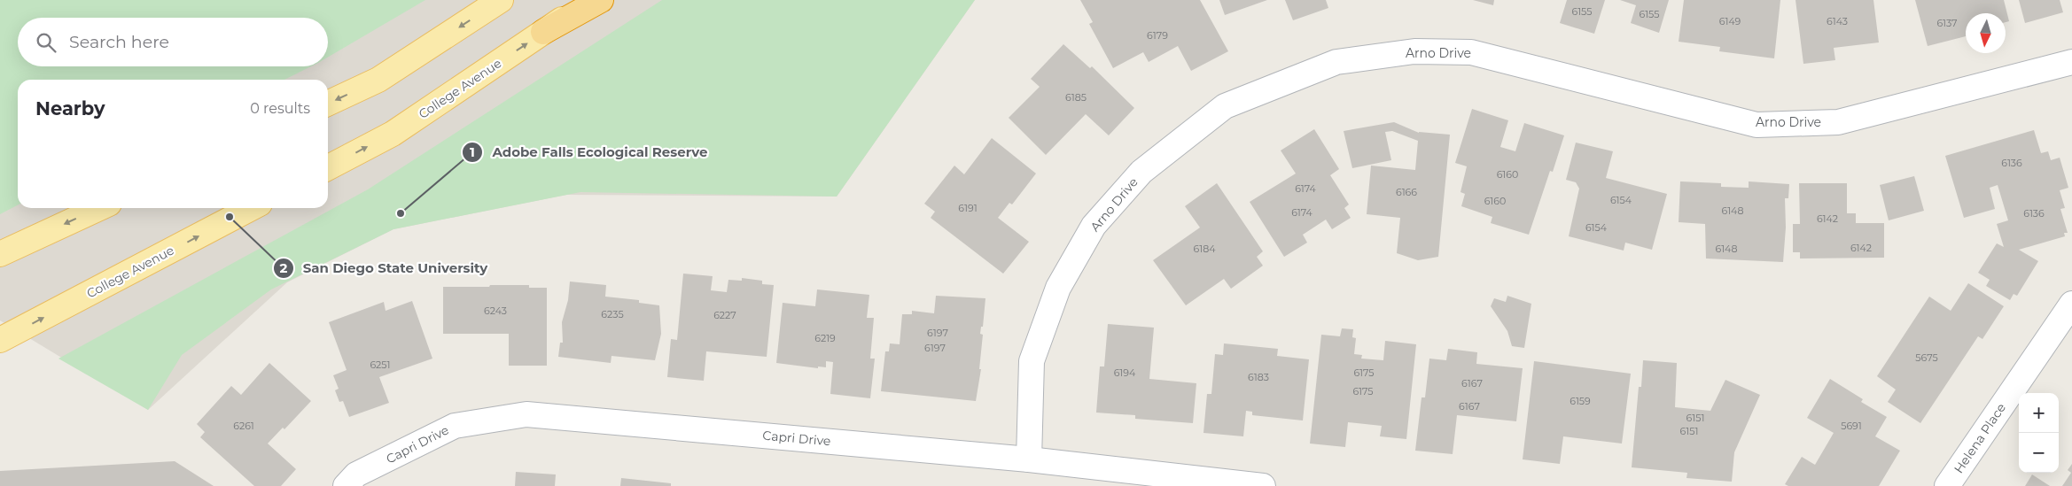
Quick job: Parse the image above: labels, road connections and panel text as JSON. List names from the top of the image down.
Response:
{
  "streets": {
    "main road": ["College Avenue"],
    "street": ["Arno Drive", "Capri Drive", "Helena Place"]
  },
  "crossings": [
    ["Arno Drive", "Capri Drive"]
  ],
  "places": ["Adobe Falls Ecological Reserve", "San Diego State University"],
  "house_numbers": [
    "6155",
    "6155",
    "6149",
    "6143",
    "6137",
    "6179",
    "6185",
    "6136",
    "6160",
    "6174",
    "6166",
    "6154",
    "6160",
    "6191",
    "6148",
    "6174",
    "6136",
    "6142",
    "6154",
    "6142",
    "6184",
    "6148",
    "6243",
    "6235",
    "6227",
    "6197",
    "6219",
    "6197",
    "5675",
    "6251",
    "6194",
    "6175",
    "6183",
    "6167",
    "6175",
    "6159",
    "6167",
    "6151",
    "6261",
    "5691",
    "6151"
  ],
  "north": "bottom",
  "page": {
    "search": "Search here",
    "heading": ["Nearby", "0 results"],
    "map_buttons": ["+", "−"]
  }
}
